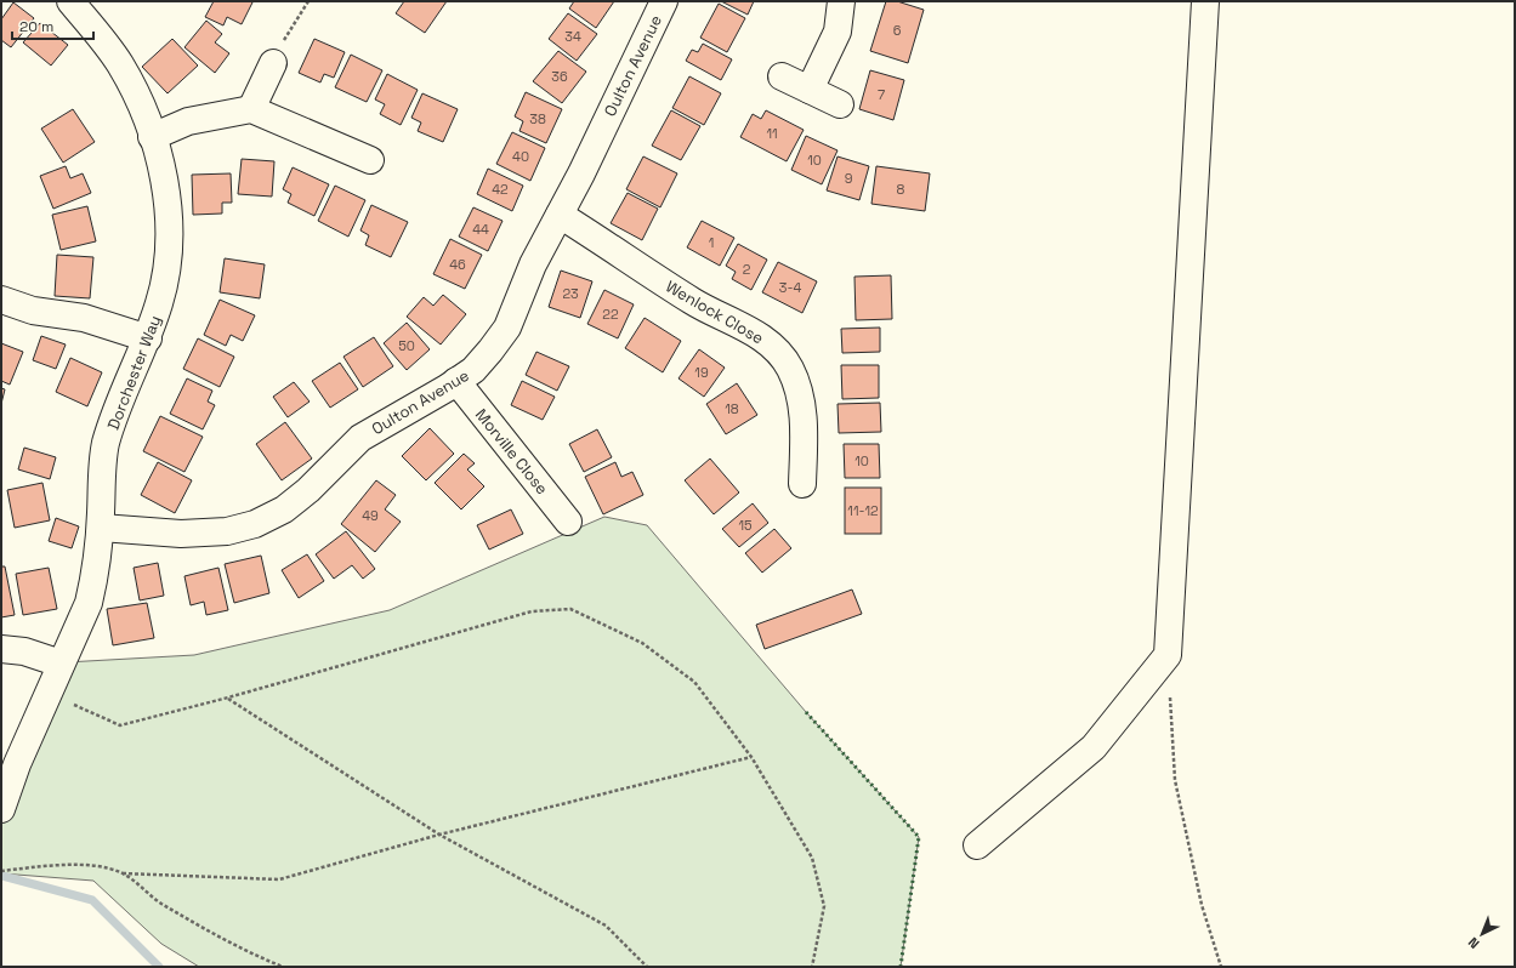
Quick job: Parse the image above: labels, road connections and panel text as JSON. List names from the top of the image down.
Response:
{
  "streets": {
    "street": [
      "Oulton Avenue",
      "Wenlock Close",
      "Dorchester Way",
      "Morville Close"
    ]
  },
  "crossings": [
    ["Oulton Avenue", "Wenlock Close"],
    ["Oulton Avenue", "Dorchester Way"],
    ["Oulton Avenue", "Morville Close"]
  ],
  "house_numbers": [
    "6",
    "34",
    "36",
    "7",
    "38",
    "11",
    "40",
    "10",
    "9",
    "42",
    "8",
    "44",
    "1",
    "46",
    "2",
    "3-4",
    "23",
    "22",
    "50",
    "19",
    "18",
    "10",
    "11-12",
    "49",
    "15"
  ],
  "scale_bar": "20 m",
  "north": "bottom left"
}
